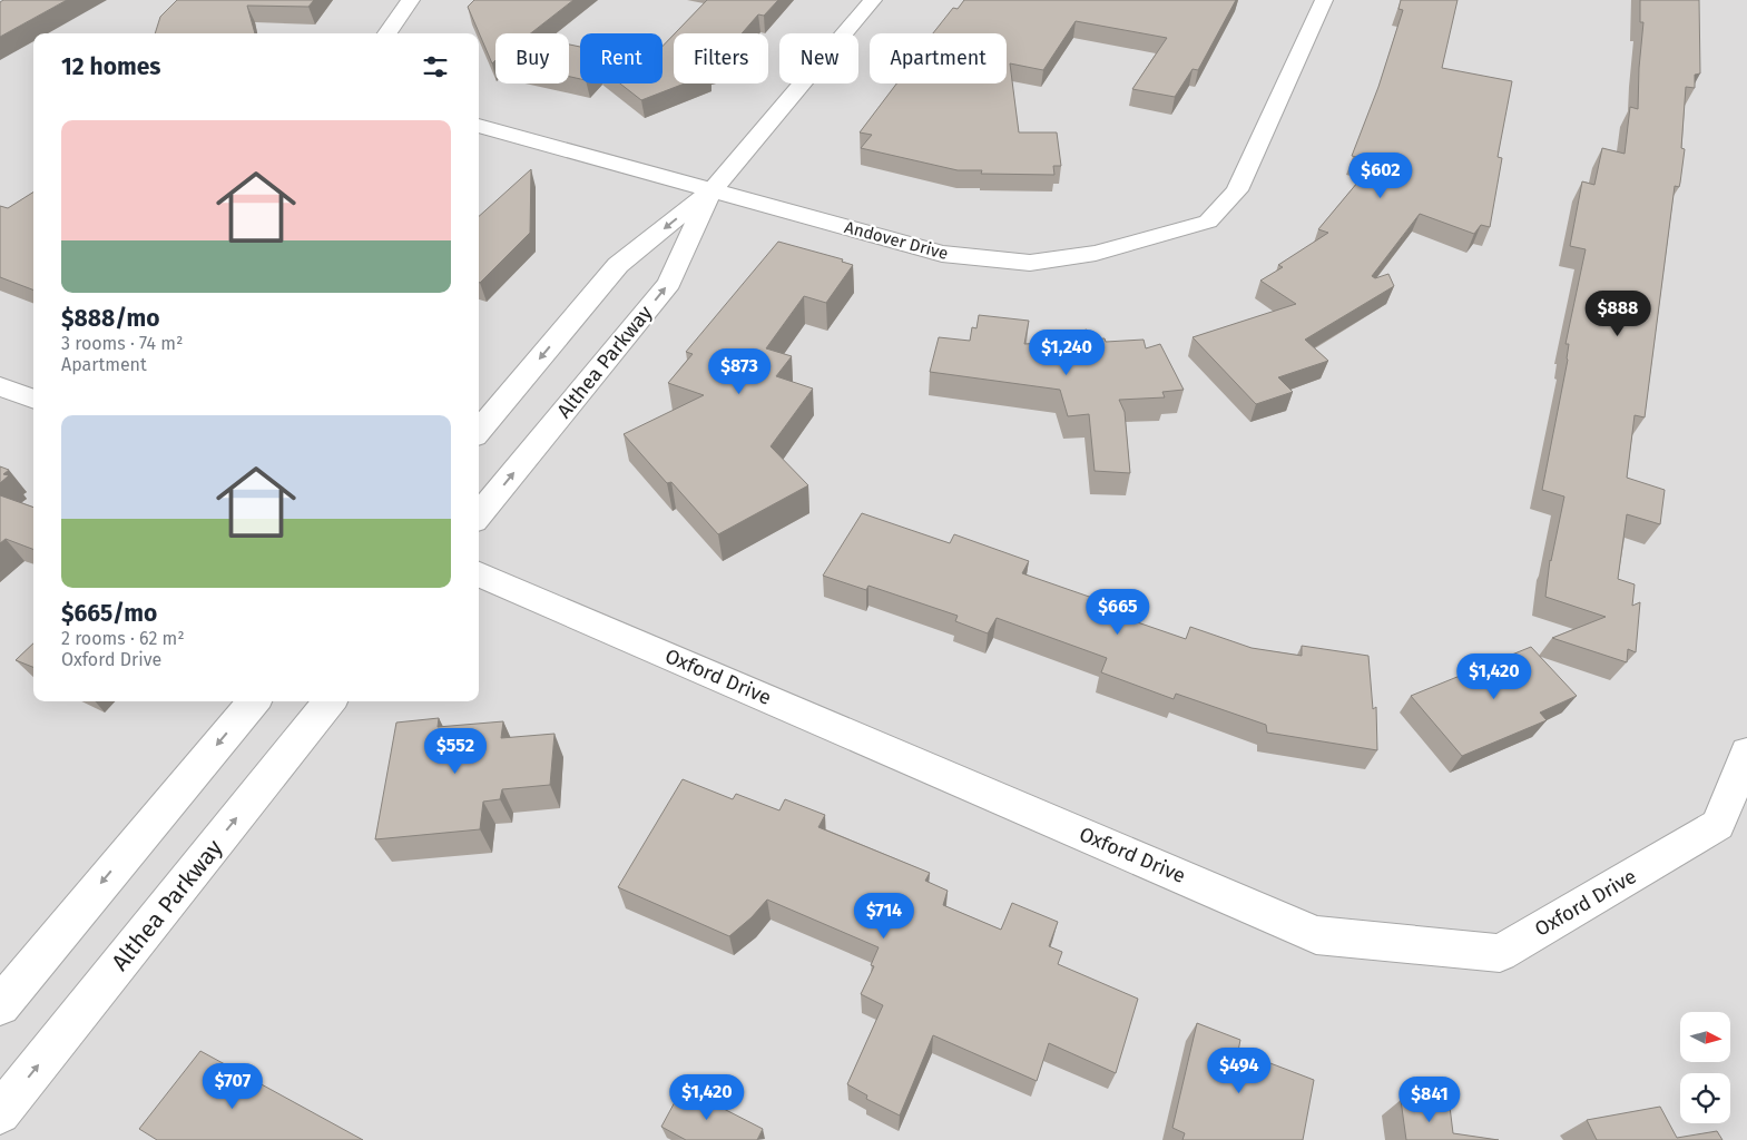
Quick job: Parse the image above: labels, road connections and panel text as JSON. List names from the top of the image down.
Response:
{
  "streets": {
    "street": ["Andover Drive", "Althea Parkway", "Oxford Drive"]
  },
  "crossings": [
    ["Andover Drive", "Althea Parkway"]
  ],
  "north": "right",
  "page": {
    "chip": [
      "Buy",
      "Rent",
      "Filters",
      "New",
      "Apartment"
    ],
    "heading": "12 homes",
    "list": [
      {
        "name": "$888/mo",
        "note": "3 rooms · 74 m² · Apartment"
      },
      {
        "name": "$665/mo",
        "note": "2 rooms · 62 m² · Oxford Drive"
      }
    ],
    "price": [
      "$602",
      "$888",
      "$1,240",
      "$873",
      "$665",
      "$1,420",
      "$552",
      "$714",
      "$494",
      "$707",
      "$1,420",
      "$841"
    ]
  }
}
